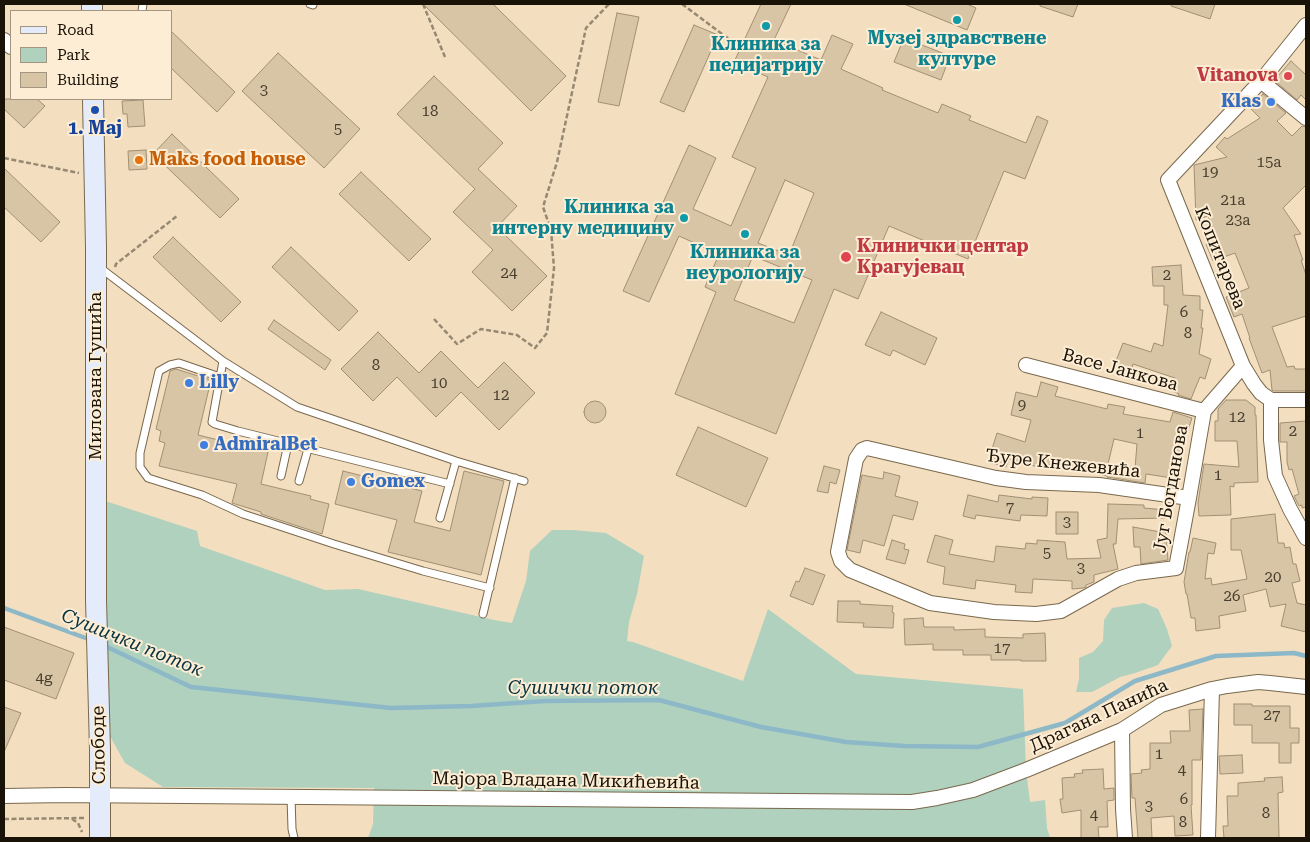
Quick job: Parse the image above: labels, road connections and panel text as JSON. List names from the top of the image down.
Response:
{
  "streets": {
    "street": [
      "Копитарева",
      "Васе Јанкова",
      "Милована Гушића",
      "Ђуре Кнежевића",
      "Југ Богданова",
      "Драгана Панића",
      "Слободе",
      "Мајора Владана Микићевића"
    ]
  },
  "crossings": [
    ["Копитарева", "Југ Богданова"],
    ["Васе Јанкова", "Југ Богданова"],
    ["Милована Гушића", "Слободе"],
    ["Ђуре Кнежевића", "Југ Богданова"],
    ["Драгана Панића", "Мајора Владана Микићевића"],
    ["Слободе", "Мајора Владана Микићевића"]
  ],
  "water": ["Сушички поток"],
  "places": [
    "Музеј здравствене културе",
    "Клиника за педијатрију",
    "Vitanova",
    "Klas",
    "1. Мај",
    "Maks food house",
    "Клиника за интерну медицину",
    "Клиника за неурологију",
    "Клинички центар Крагујевац",
    "Lilly",
    "AdmiralBet",
    "Gomex"
  ],
  "house_numbers": [
    "3",
    "18",
    "5",
    "15a",
    "19",
    "21a",
    "23a",
    "24",
    "2",
    "6",
    "8",
    "8",
    "10",
    "12",
    "9",
    "12",
    "2",
    "1",
    "1",
    "7",
    "3",
    "5",
    "3",
    "20",
    "26",
    "17",
    "4g",
    "27",
    "1",
    "4",
    "6",
    "3",
    "8",
    "4",
    "8"
  ],
  "legend": ["Road", "Park", "Building"]
}
